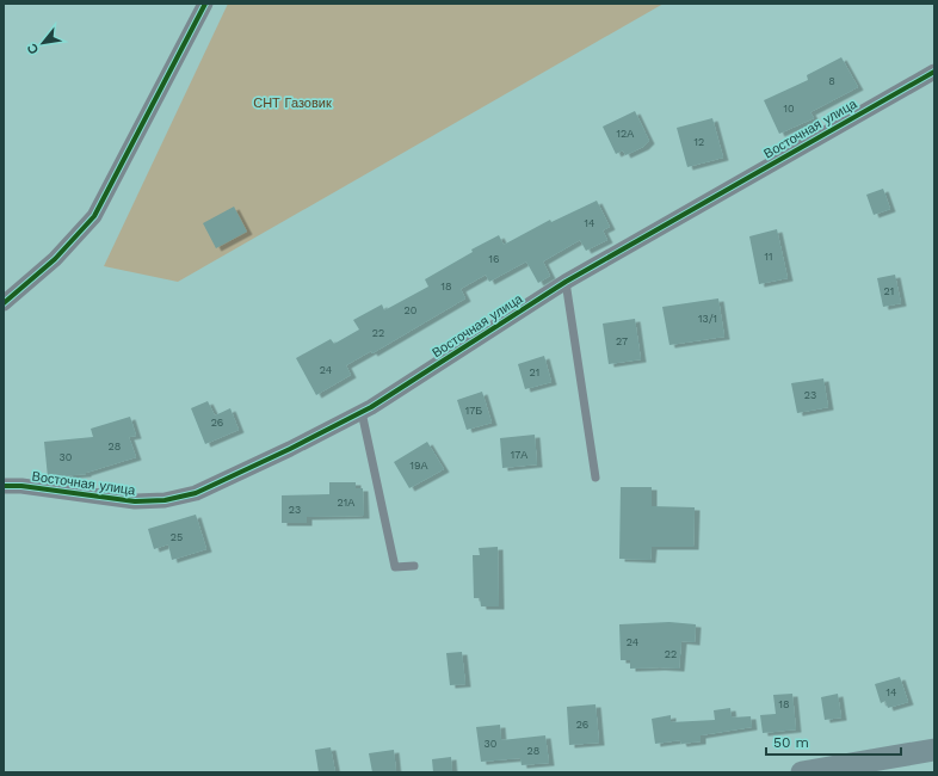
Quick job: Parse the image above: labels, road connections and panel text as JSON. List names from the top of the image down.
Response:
{
  "streets": {
    "street": ["Восточная улица"]
  },
  "parks": ["СНТ Газовик"],
  "house_numbers": [
    "8",
    "10",
    "12А",
    "12",
    "14",
    "11",
    "16",
    "18",
    "21",
    "20",
    "13/1",
    "22",
    "27",
    "24",
    "21",
    "23",
    "17Б",
    "26",
    "28",
    "17А",
    "30",
    "19А",
    "21А",
    "23",
    "25",
    "24",
    "22",
    "14",
    "18",
    "26",
    "30",
    "28"
  ],
  "scale_bar": "50 m",
  "north": "bottom left"
}
